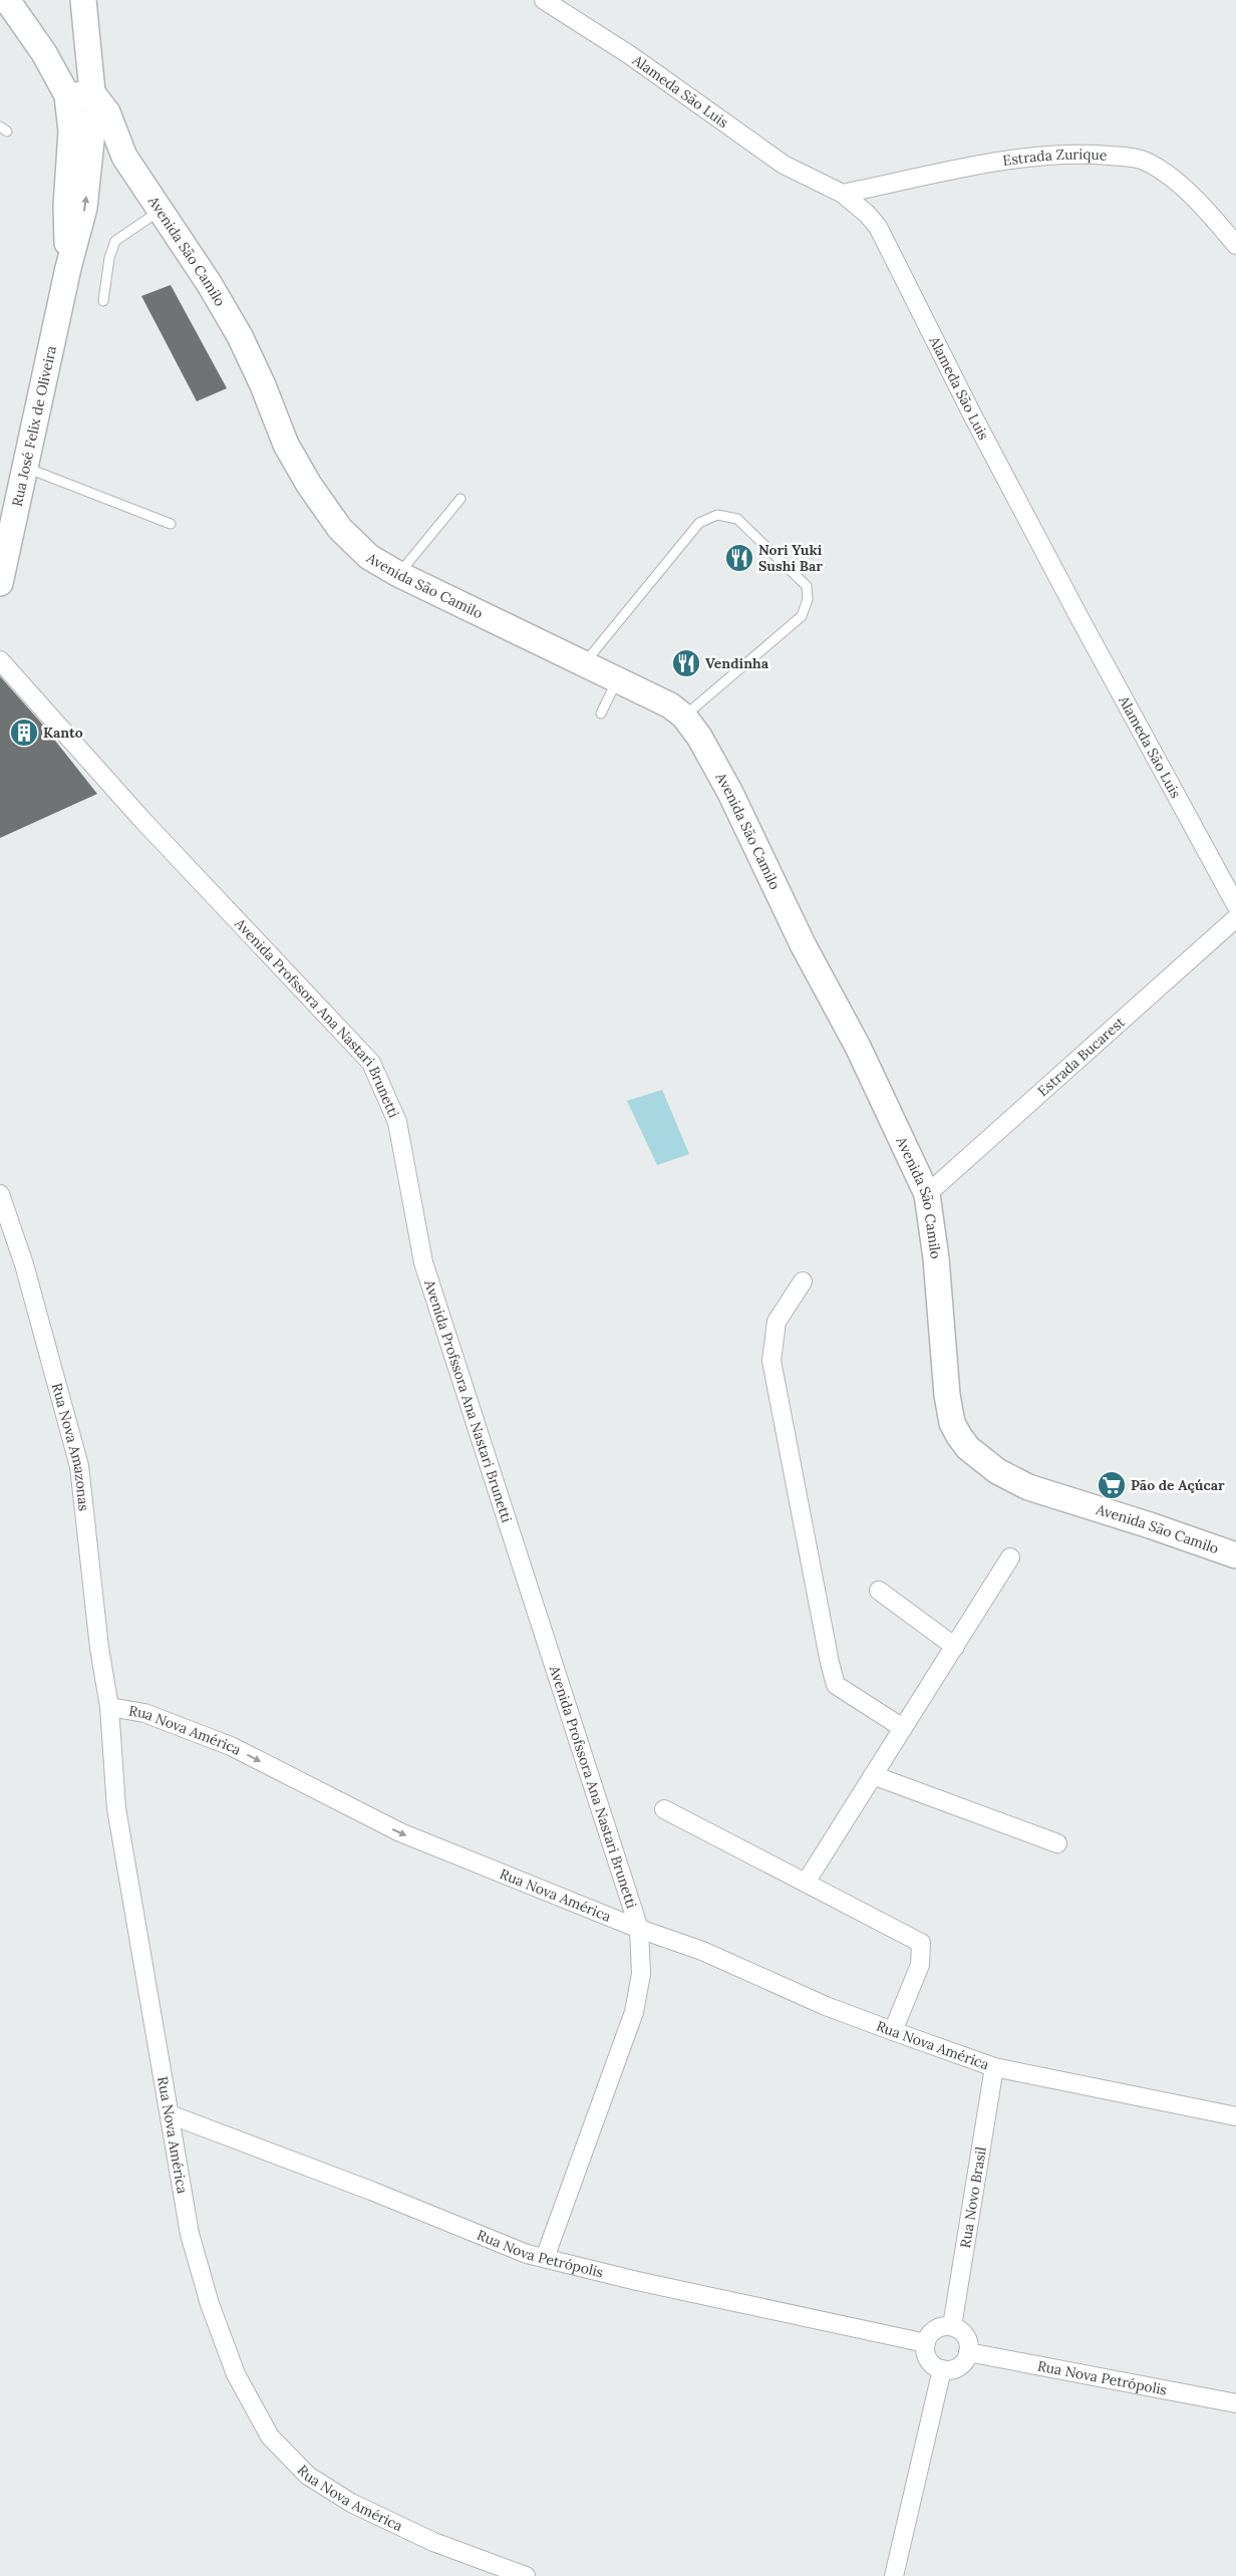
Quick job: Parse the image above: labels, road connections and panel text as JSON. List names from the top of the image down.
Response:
{
  "streets": {
    "main road": ["Avenida São Camilo", "Rua José Felix de Oliveira"],
    "street": [
      "Alameda São Luis",
      "Estrada Zurique",
      "Avenida Profssora Ana Nastari Brunetti",
      "Estrada Bucarest",
      "Rua Nova Amazonas",
      "Rua Nova América",
      "Rua Novo Brasil",
      "Rua Nova Petrópolis"
    ]
  },
  "crossings": [
    ["Alameda São Luis", "Estrada Zurique"],
    ["Avenida São Camilo", "Rua José Felix de Oliveira"],
    ["Avenida São Camilo", "Estrada Bucarest"],
    ["Avenida Profssora Ana Nastari Brunetti", "Rua Nova América"],
    ["Avenida Profssora Ana Nastari Brunetti", "Rua Nova Petrópolis"],
    ["Rua Nova Amazonas", "Rua Nova América"],
    ["Rua Nova América", "Rua Novo Brasil"],
    ["Rua Nova América", "Rua Nova Petrópolis"],
    ["Rua Novo Brasil", "Rua Nova Petrópolis"]
  ],
  "places": {
    "restaurant": ["Nori Yuki Sushi Bar", "Vendinha"],
    "building": ["Kanto"],
    "supermarket": ["Pão de Açúcar"]
  }
}
